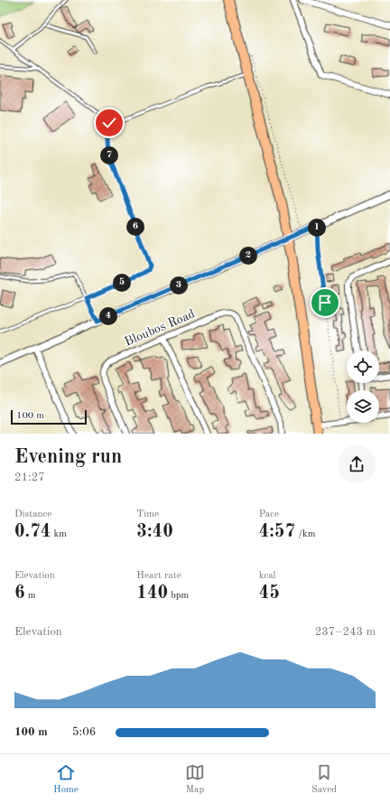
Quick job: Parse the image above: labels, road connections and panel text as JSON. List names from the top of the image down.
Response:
{
  "streets": {
    "street": ["Bloubos Road"]
  },
  "scale_bar": "100 m",
  "page": {
    "pins": [
      "7",
      "6",
      "1",
      "2",
      "5",
      "3",
      "4"
    ],
    "scale": "100 m",
    "heading": ["Evening run", "21:27"],
    "stats": [
      ["Distance", "0.74 km"],
      ["Time", "3:40"],
      ["Pace", "4:57 /km"],
      ["Elevation", "6 m"],
      ["Heart rate", "140 bpm"],
      ["kcal", "45"]
    ],
    "chart": ["Elevation", "237–243 m"],
    "list": [
      {
        "name": "100 m",
        "note": "5:06"
      }
    ],
    "tabs": ["Home", "Map", "Saved"]
  }
}
